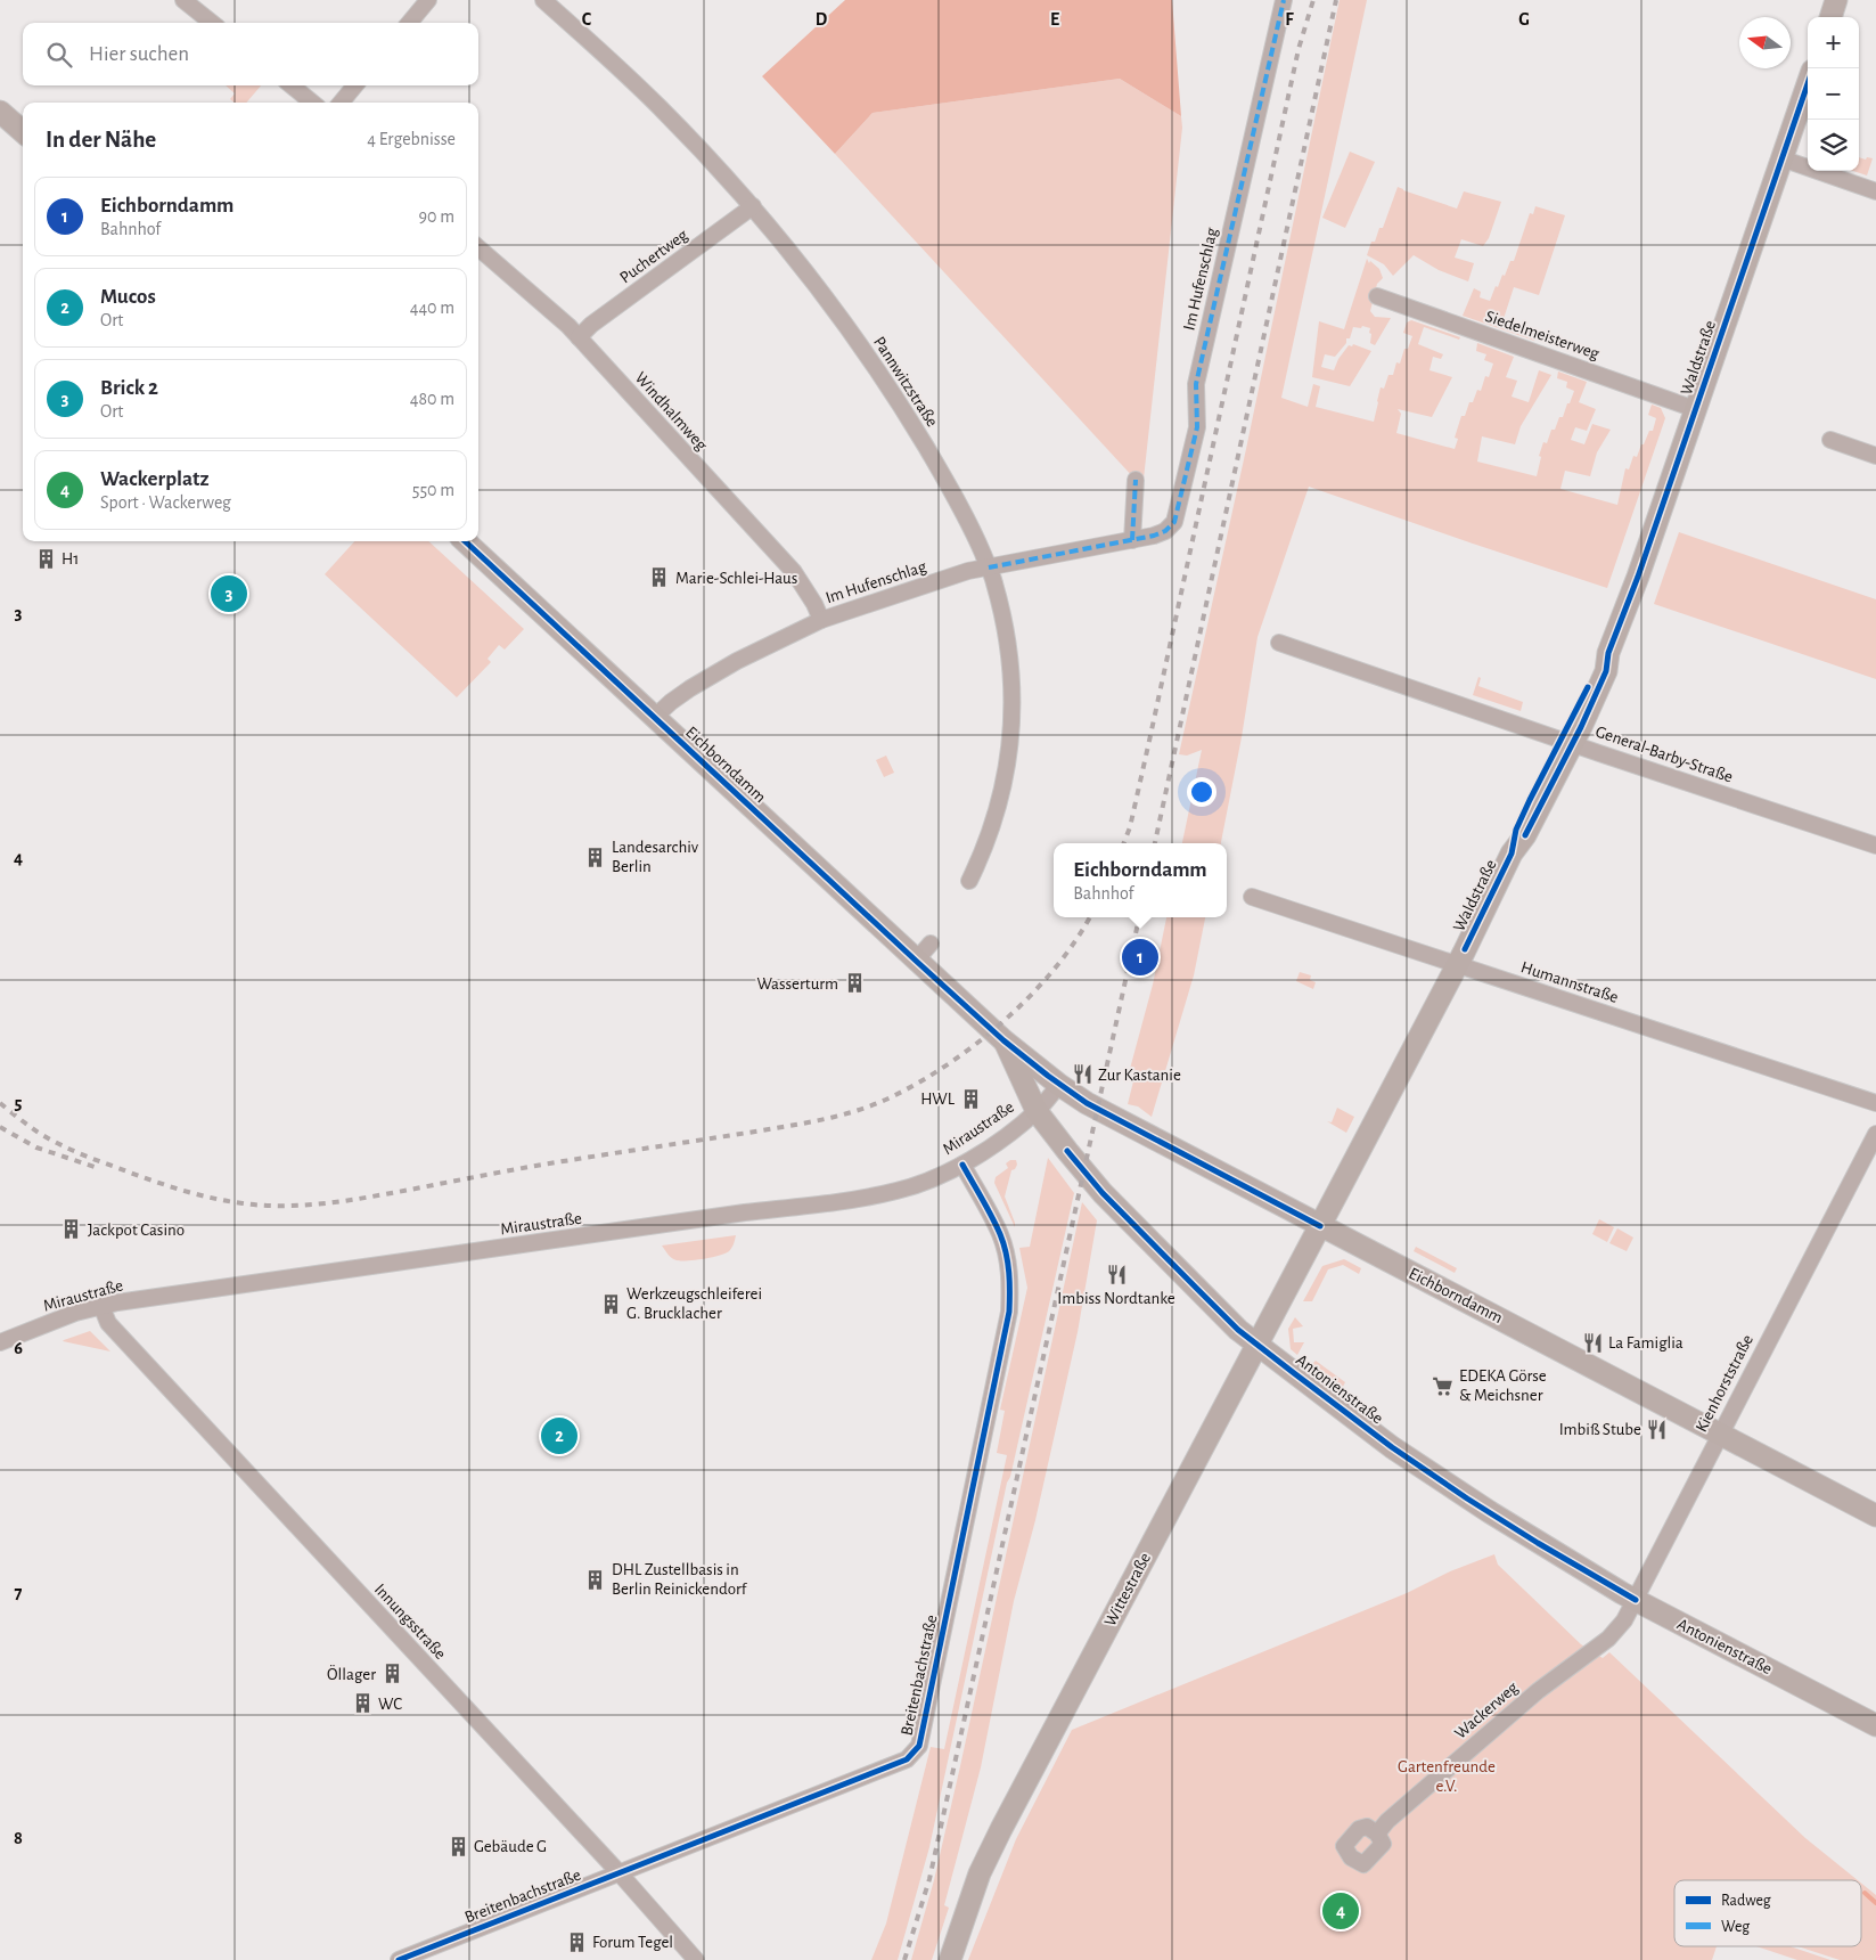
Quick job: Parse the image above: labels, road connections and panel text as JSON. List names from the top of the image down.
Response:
{
  "streets": {
    "main road": [
      "Waldstraße",
      "Eichborndamm",
      "Antonienstraße",
      "Wittestraße"
    ],
    "street": [
      "Puchertweg",
      "Im Hufenschlag",
      "Siedelmeisterweg",
      "Pannwitzstraße",
      "Windhalmweg",
      "General-Barby-Straße",
      "Humannstraße",
      "Miraustraße",
      "Kienhorststraße",
      "Innungsstraße",
      "Breitenbachstraße",
      "Wackerweg"
    ]
  },
  "crossings": [
    ["Puchertweg", "Pannwitzstraße"],
    ["Puchertweg", "Windhalmweg"],
    ["Im Hufenschlag", "Pannwitzstraße"],
    ["Im Hufenschlag", "Windhalmweg"],
    ["Im Hufenschlag", "Eichborndamm"],
    ["Siedelmeisterweg", "Waldstraße"],
    ["Waldstraße", "General-Barby-Straße"],
    ["Waldstraße", "Eichborndamm"],
    ["Waldstraße", "Humannstraße"],
    ["Waldstraße", "Wittestraße"],
    ["Eichborndamm", "Miraustraße"],
    ["Eichborndamm", "Kienhorststraße"],
    ["Eichborndamm", "Antonienstraße"],
    ["Eichborndamm", "Wittestraße"],
    ["Miraustraße", "Antonienstraße"],
    ["Miraustraße", "Innungsstraße"],
    ["Miraustraße", "Breitenbachstraße"],
    ["Kienhorststraße", "Antonienstraße"],
    ["Kienhorststraße", "Wackerweg"],
    ["Antonienstraße", "Wittestraße"],
    ["Innungsstraße", "Breitenbachstraße"]
  ],
  "parks": ["Gartenfreunde e.V."],
  "places": {
    "building": [
      "H1",
      "Marie-Schlei-Haus",
      "Landesarchiv Berlin",
      "Wasserturm",
      "HWL",
      "Jackpot Casino",
      "Werkzeugschleiferei G. Brucklacher",
      "DHL Zustellbasis in Berlin Reinickendorf",
      "Öllager",
      "WC",
      "Gebäude G",
      "Forum Tegel"
    ],
    "restaurant": [
      "Zur Kastanie",
      "Imbiss Nordtanke",
      "La Famiglia",
      "Imbiß Stube"
    ],
    "supermarket": ["EDEKA Görse & Meichsner"]
  },
  "legend": ["Radweg", "Weg"],
  "north": "left",
  "page": {
    "map_buttons": ["+", "−"],
    "search": "Hier suchen",
    "heading": ["In der Nähe", "4 Ergebnisse"],
    "list": [
      {
        "mark": "1",
        "name": "Eichborndamm",
        "note": "Bahnhof",
        "value": "90 m"
      },
      {
        "mark": "2",
        "name": "Mucos",
        "note": "Ort",
        "value": "440 m"
      },
      {
        "mark": "3",
        "name": "Brick 2",
        "note": "Ort",
        "value": "480 m"
      },
      {
        "mark": "4",
        "name": "Wackerplatz",
        "note": "Sport · Wackerweg",
        "value": "550 m"
      }
    ],
    "pins": [
      "3",
      "1",
      "2",
      "4"
    ],
    "popup": ["Eichborndamm", "Bahnhof"]
  },
  "grid": {
    "columns": [
      "C",
      "D",
      "E",
      "F",
      "G"
    ],
    "rows": [
      "3",
      "4",
      "5",
      "6",
      "7",
      "8"
    ]
  }
}
